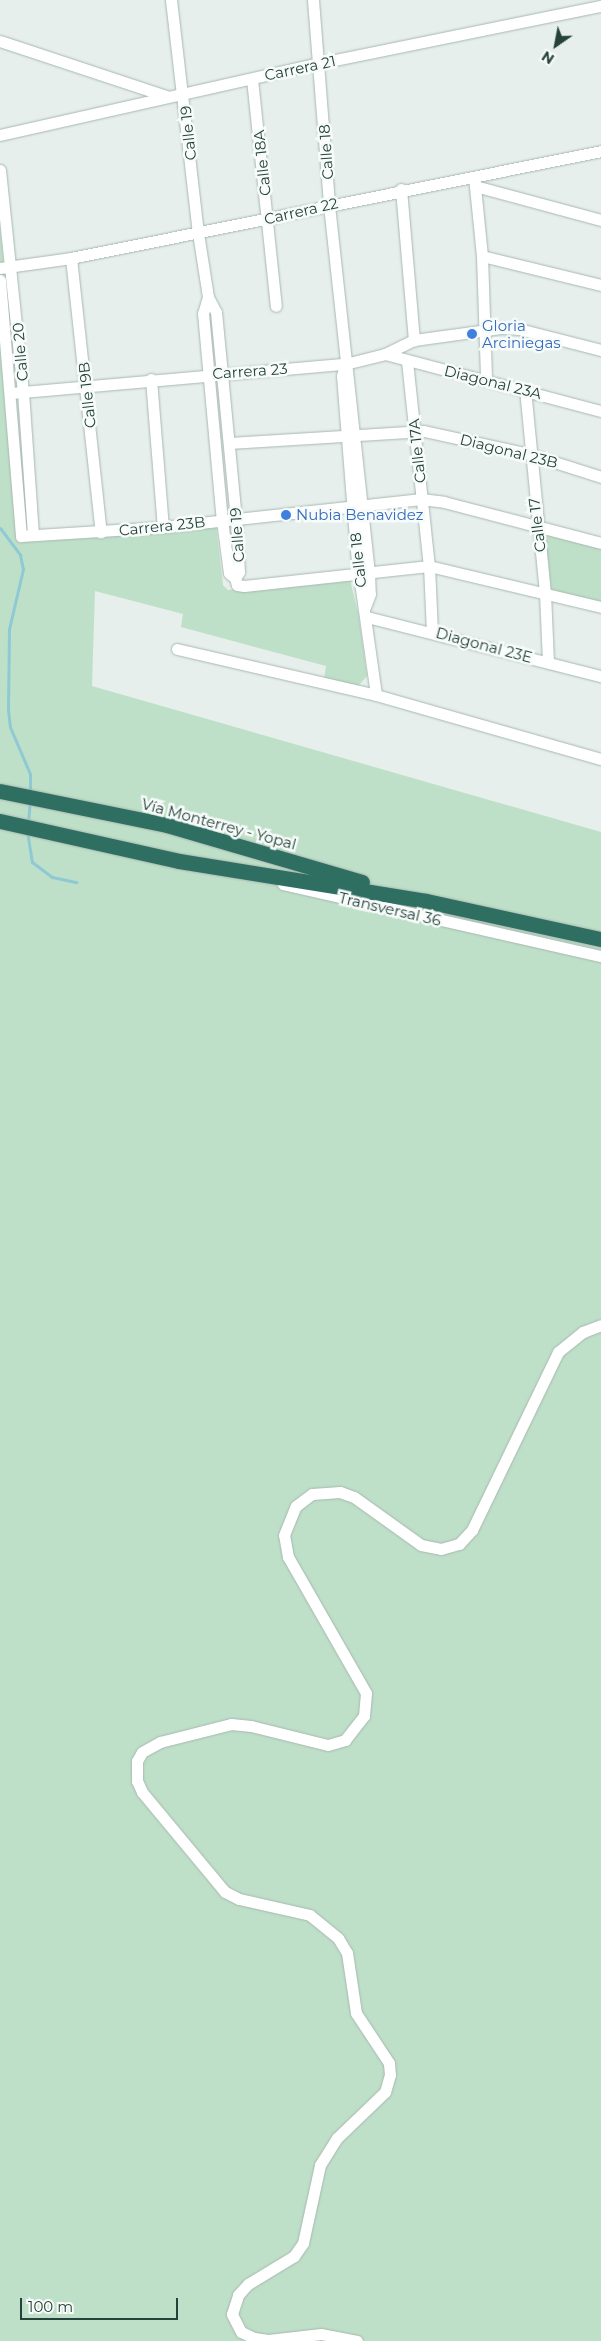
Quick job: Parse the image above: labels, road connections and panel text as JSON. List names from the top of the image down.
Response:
{
  "streets": {
    "highway": ["Vía Monterrey - Yopal"],
    "street": [
      "Carrera 21",
      "Calle 19",
      "Calle 18",
      "Calle 18A",
      "Carrera 22",
      "Calle 20",
      "Carrera 23",
      "Diagonal 23A",
      "Calle 19B",
      "Calle 17A",
      "Diagonal 23B",
      "Calle 17",
      "Carrera 23B",
      "Diagonal 23E",
      "Transversal 36"
    ]
  },
  "crossings": [
    ["Carrera 21", "Calle 19"],
    ["Carrera 21", "Calle 18"],
    ["Carrera 21", "Calle 18A"],
    ["Calle 19", "Carrera 22"],
    ["Calle 19", "Carrera 23"],
    ["Calle 19", "Diagonal 23B"],
    ["Calle 19", "Carrera 23B"],
    ["Calle 18", "Carrera 22"],
    ["Calle 18", "Carrera 23"],
    ["Calle 18", "Diagonal 23B"],
    ["Calle 18", "Carrera 23B"],
    ["Calle 18", "Diagonal 23E"],
    ["Calle 18A", "Carrera 22"],
    ["Carrera 22", "Calle 20"],
    ["Carrera 22", "Calle 19B"],
    ["Calle 20", "Carrera 23"],
    ["Calle 20", "Carrera 23B"],
    ["Carrera 23", "Diagonal 23A"],
    ["Carrera 23", "Calle 19B"],
    ["Carrera 23", "Carrera 23B"],
    ["Diagonal 23A", "Calle 17A"],
    ["Diagonal 23A", "Calle 17"],
    ["Calle 19B", "Carrera 23B"],
    ["Calle 17A", "Diagonal 23B"],
    ["Calle 17A", "Carrera 23B"],
    ["Calle 17A", "Diagonal 23E"],
    ["Diagonal 23B", "Calle 17"],
    ["Calle 17", "Diagonal 23E"],
    ["Vía Monterrey - Yopal", "Transversal 36"]
  ],
  "places": ["Gloria Arciniegas", "Nubia Benavidez"],
  "scale_bar": "100 m",
  "north": "bottom left"
}
